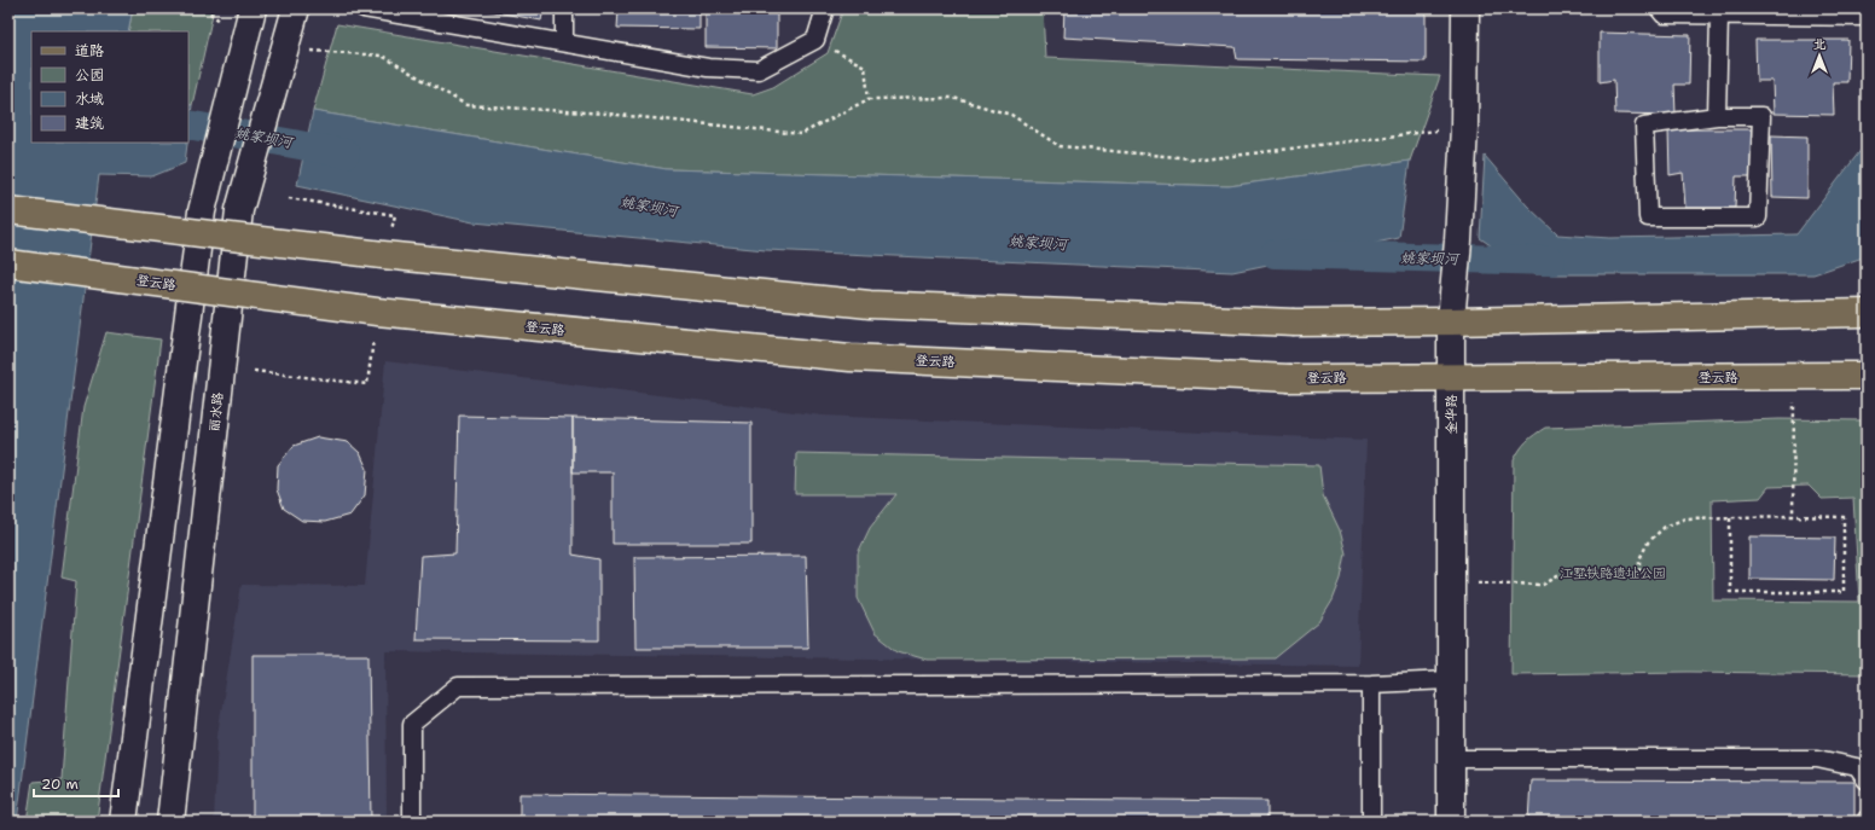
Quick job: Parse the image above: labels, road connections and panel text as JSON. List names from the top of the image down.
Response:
{
  "streets": {
    "main road": ["登云路", "丽水路", "金华路"]
  },
  "crossings": [
    ["登云路", "金华路"]
  ],
  "water": ["姚家坝河"],
  "parks": ["江墅铁路遗址公园"],
  "legend": [
    "道路",
    "公园",
    "水域",
    "建筑"
  ],
  "scale_bar": "20 m",
  "north": "top"
}
